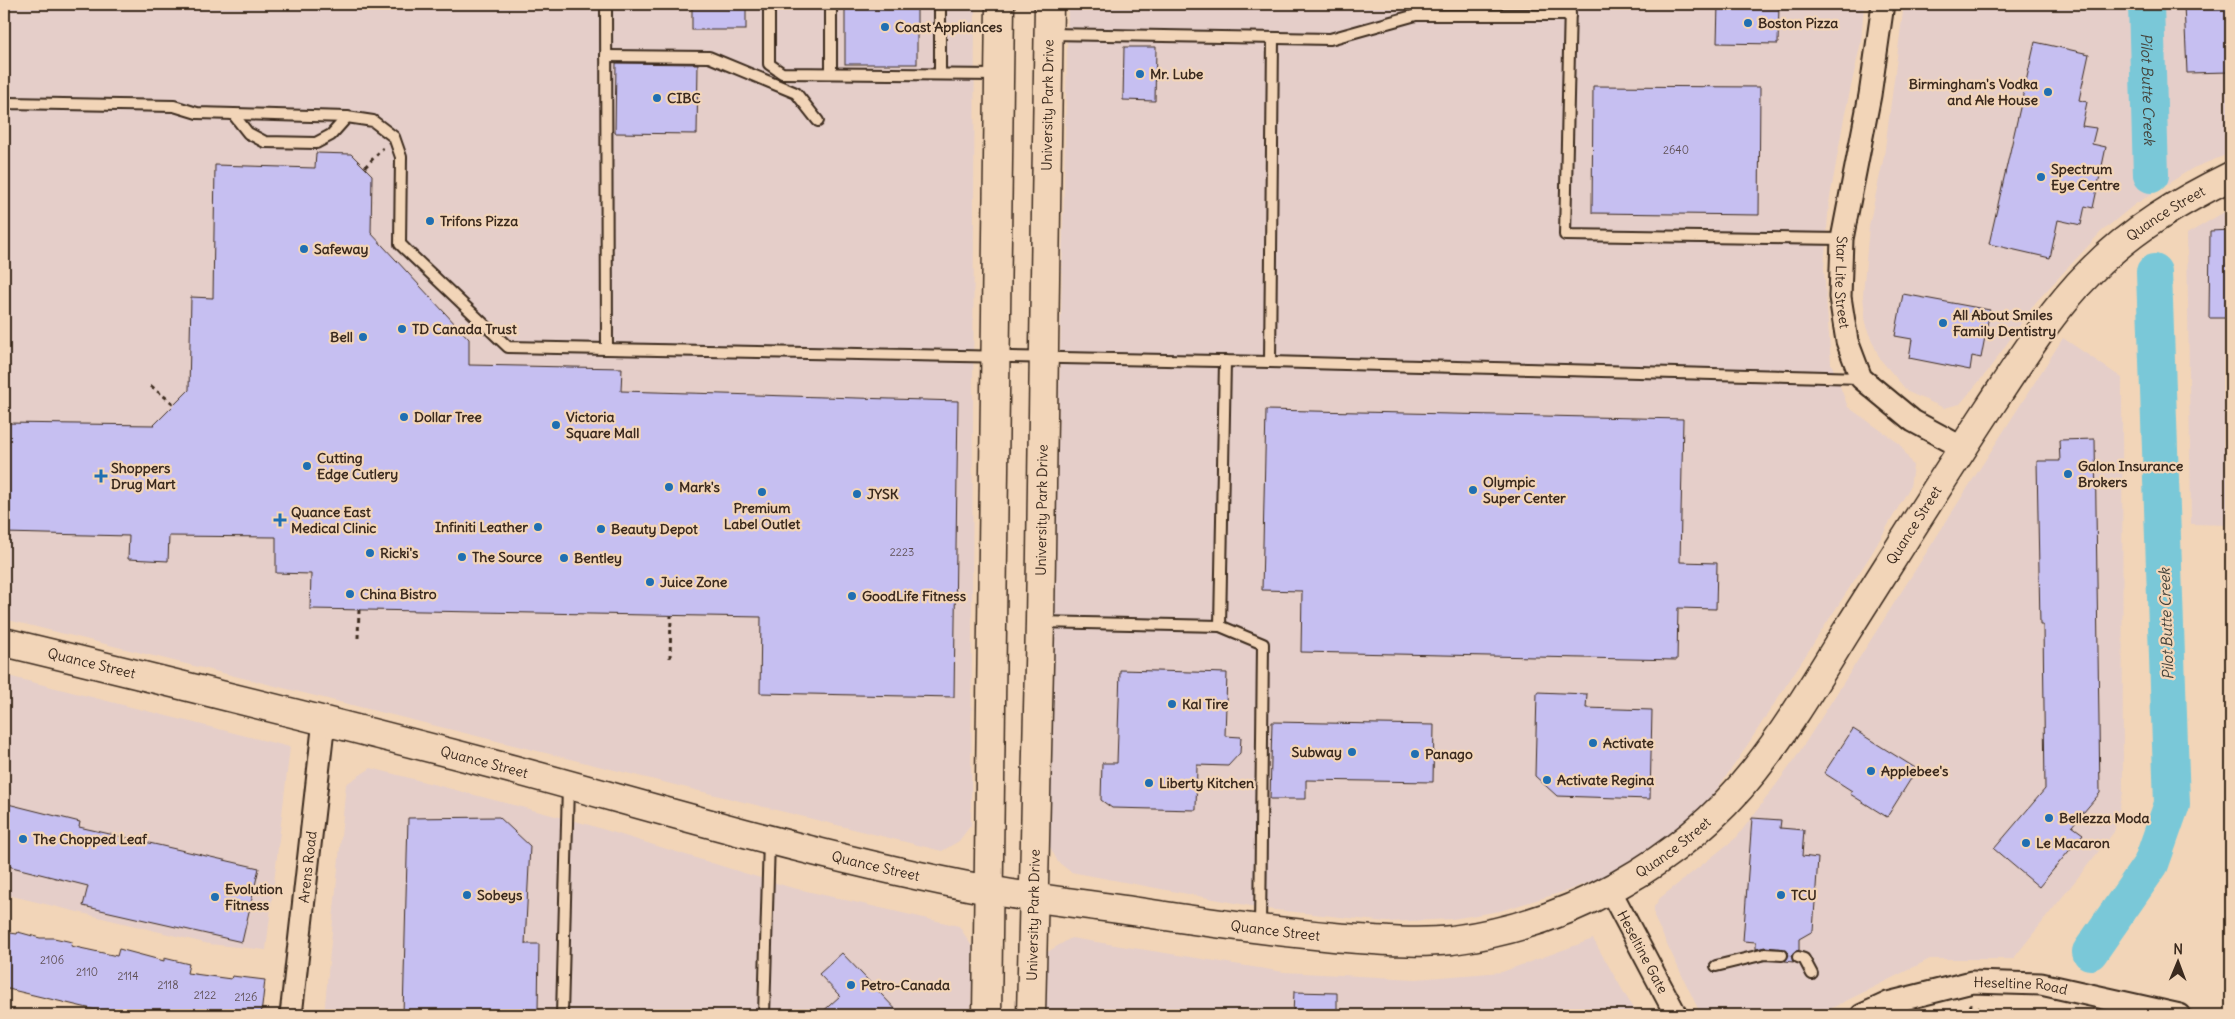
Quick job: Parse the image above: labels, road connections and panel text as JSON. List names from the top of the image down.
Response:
{
  "streets": {
    "street": [
      "University Park Drive",
      "Quance Street",
      "Star Lite Street",
      "Arens Road",
      "Heseltine Gate",
      "Heseltine Road"
    ]
  },
  "crossings": [
    ["University Park Drive", "Quance Street"],
    ["Quance Street", "Star Lite Street"],
    ["Quance Street", "Arens Road"],
    ["Quance Street", "Heseltine Gate"]
  ],
  "water": ["Pilot Butte Creek"],
  "places": {
    "other": [
      "Boston Pizza",
      "Coast Appliances",
      "Mr. Lube",
      "Birmingham's Vodka and Ale House",
      "CIBC",
      "Spectrum Eye Centre",
      "Trifons Pizza",
      "Safeway",
      "All About Smiles Family Dentistry",
      "TD Canada Trust",
      "Bell",
      "Dollar Tree",
      "Victoria Square Mall",
      "Cutting Edge Cutlery",
      "Galon Insurance Brokers",
      "Mark's",
      "Olympic Super Center",
      "Premium Label Outlet",
      "JYSK",
      "Infiniti Leather",
      "Beauty Depot",
      "Ricki's",
      "The Source",
      "Bentley",
      "Juice Zone",
      "China Bistro",
      "GoodLife Fitness",
      "Kal Tire",
      "Activate",
      "Subway",
      "Panago",
      "Applebee's",
      "Activate Regina",
      "Liberty Kitchen",
      "Bellezza Moda",
      "The Chopped Leaf",
      "Le Macaron",
      "Sobeys",
      "TCU",
      "Evolution Fitness",
      "Petro-Canada"
    ],
    "health": ["Shoppers Drug Mart", "Quance East Medical Clinic"]
  },
  "house_numbers": [
    "2640",
    "2223",
    "2106",
    "2110",
    "2114",
    "2118",
    "2122",
    "2126"
  ],
  "north": "top"
}
